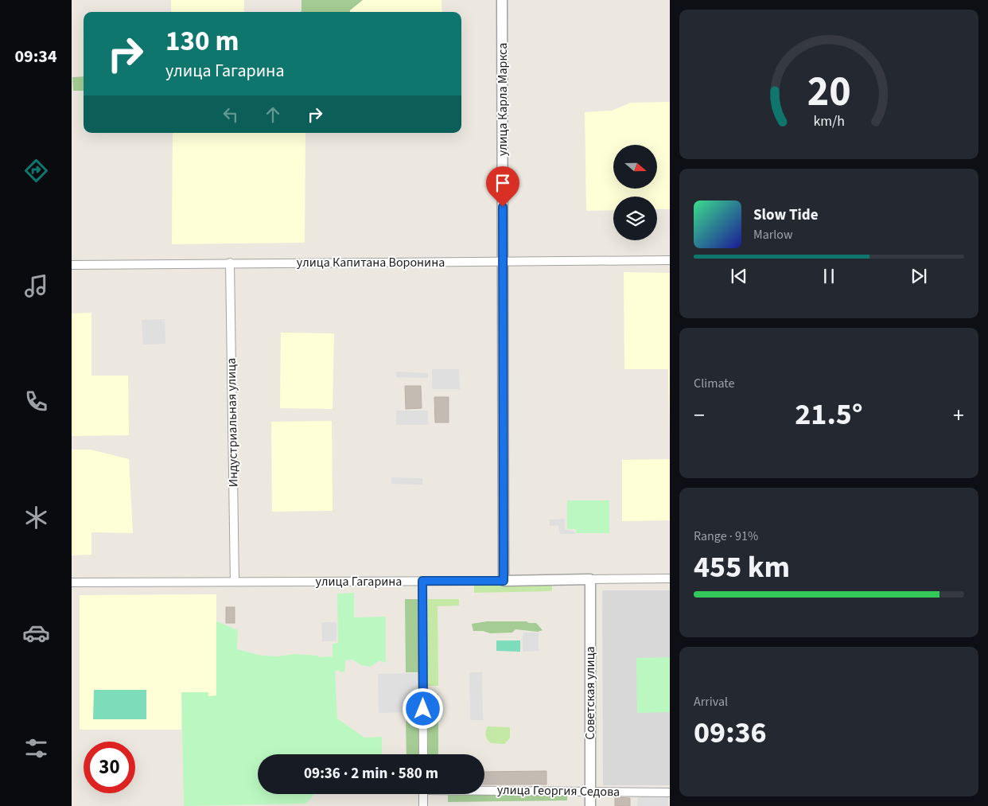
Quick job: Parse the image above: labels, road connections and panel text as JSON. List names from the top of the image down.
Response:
{
  "streets": {
    "street": [
      "улица Карла Маркса",
      "улица Капитана Воронина",
      "Индустриальная улица",
      "улица Гагарина",
      "Советская улица",
      "улица Георгия Седова"
    ]
  },
  "crossings": [
    ["улица Карла Маркса", "улица Капитана Воронина"],
    ["улица Карла Маркса", "улица Гагарина"],
    ["улица Капитана Воронина", "Индустриальная улица"],
    ["Индустриальная улица", "улица Гагарина"],
    ["улица Гагарина", "Советская улица"],
    ["Советская улица", "улица Георгия Седова"]
  ],
  "north": "right",
  "page": {
    "tabs": "09:34",
    "turn": ["130 m", "улица Гагарина"],
    "song": ["Slow Tide", "Marlow"],
    "tile": [
      "Climate",
      ["Range · 91%", "455 km"],
      ["Arrival", "09:36"]
    ],
    "heat": ["−", "21.5°", "+"],
    "limit": "30",
    "trip": "09:36 · 2 min · 580 m",
    "gauge": ["20", "km/h"]
  }
}
